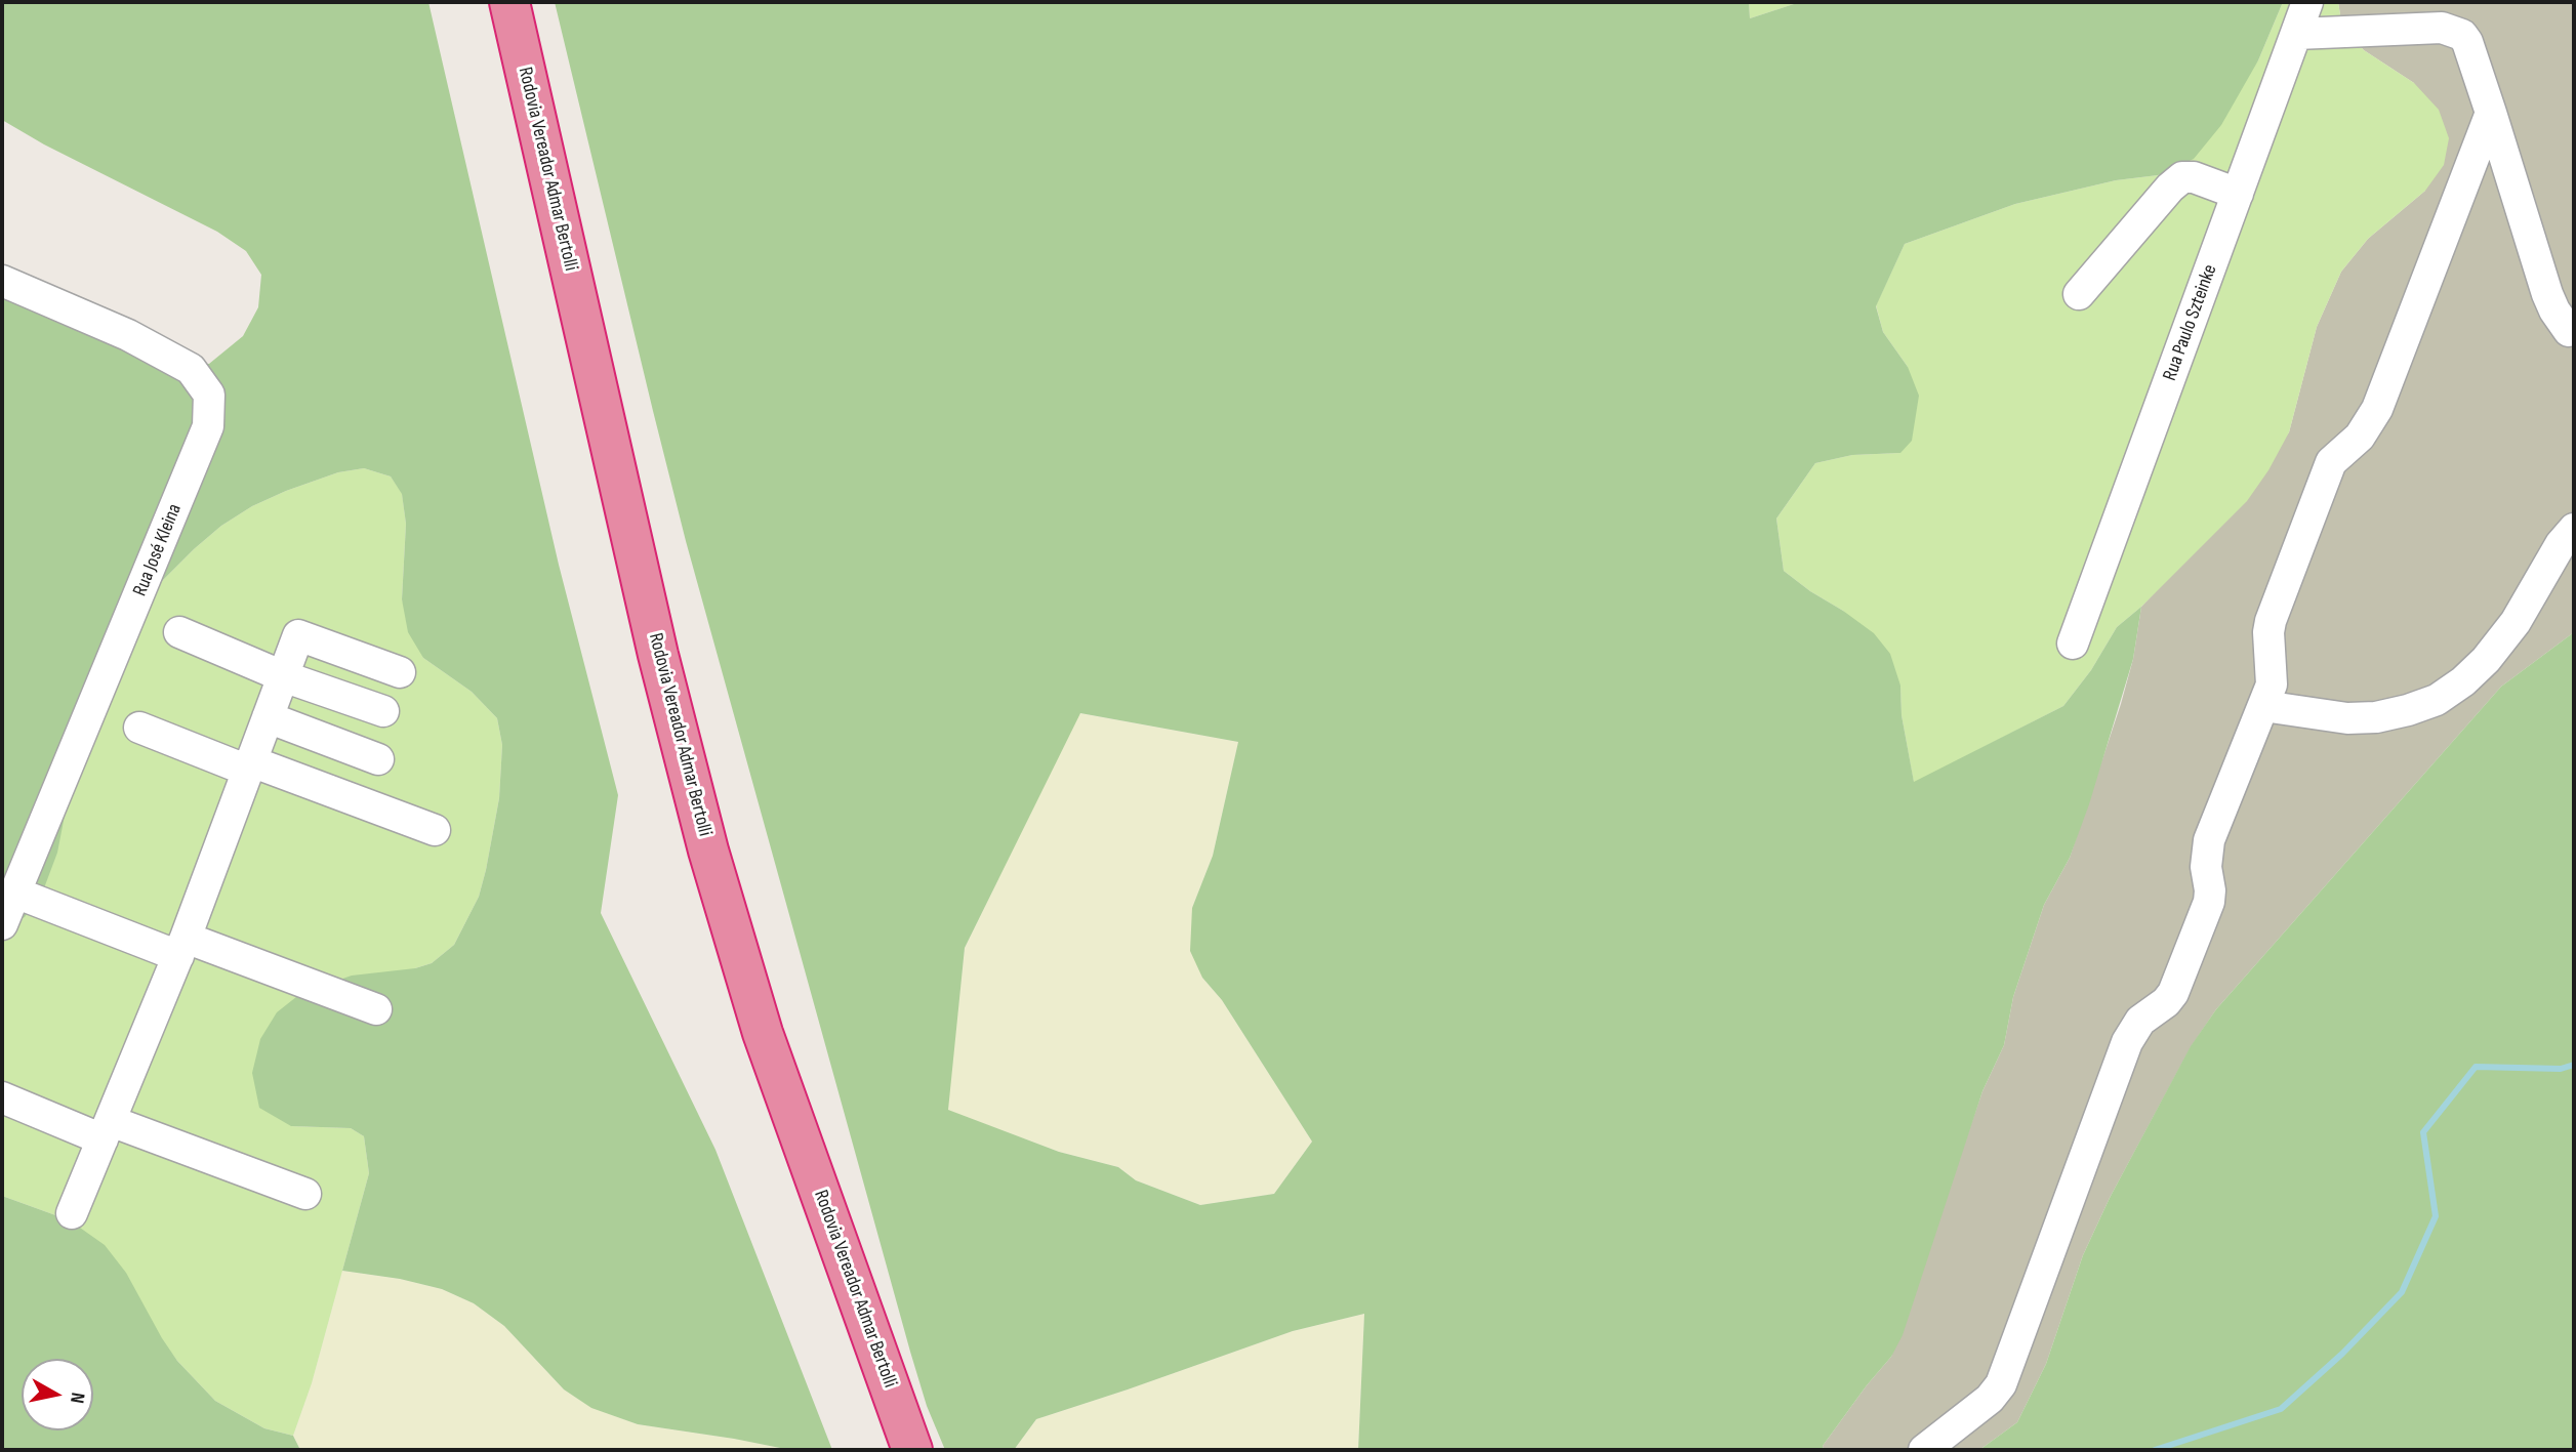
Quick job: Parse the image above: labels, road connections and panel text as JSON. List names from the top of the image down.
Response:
{
  "streets": {
    "highway": ["Rodovia Vereador Admar Bertolli"],
    "street": ["Rua Paulo Szteinke", "Rua José Kleina"]
  },
  "north": "right"
}
